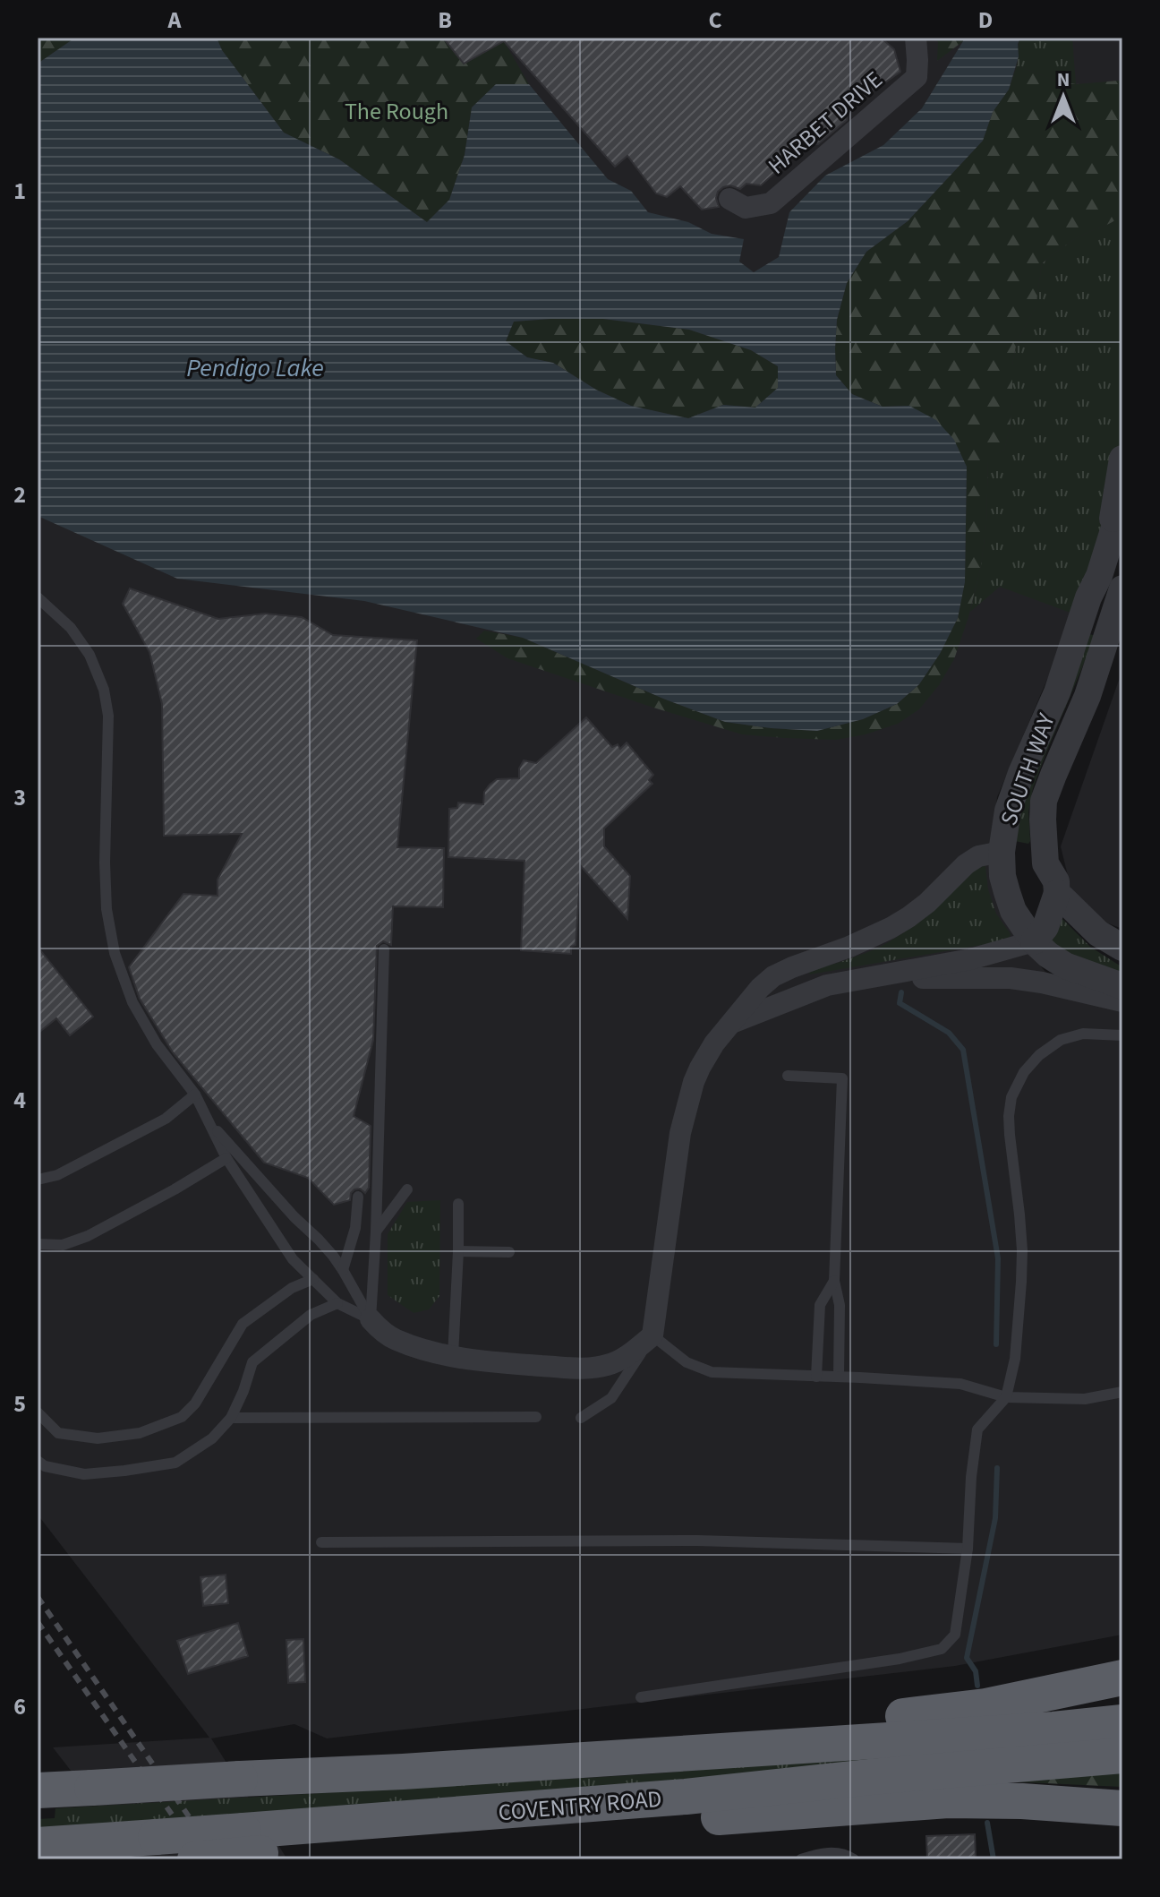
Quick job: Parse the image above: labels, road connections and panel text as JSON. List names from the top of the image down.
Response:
{
  "streets": {
    "highway": ["COVENTRY ROAD"],
    "street": ["HARBET DRIVE", "SOUTH WAY"]
  },
  "water": ["Pendigo Lake"],
  "parks": ["The Rough"],
  "north": "top",
  "grid": {
    "columns": [
      "A",
      "B",
      "C",
      "D"
    ],
    "rows": [
      "1",
      "2",
      "3",
      "4",
      "5",
      "6"
    ]
  }
}
